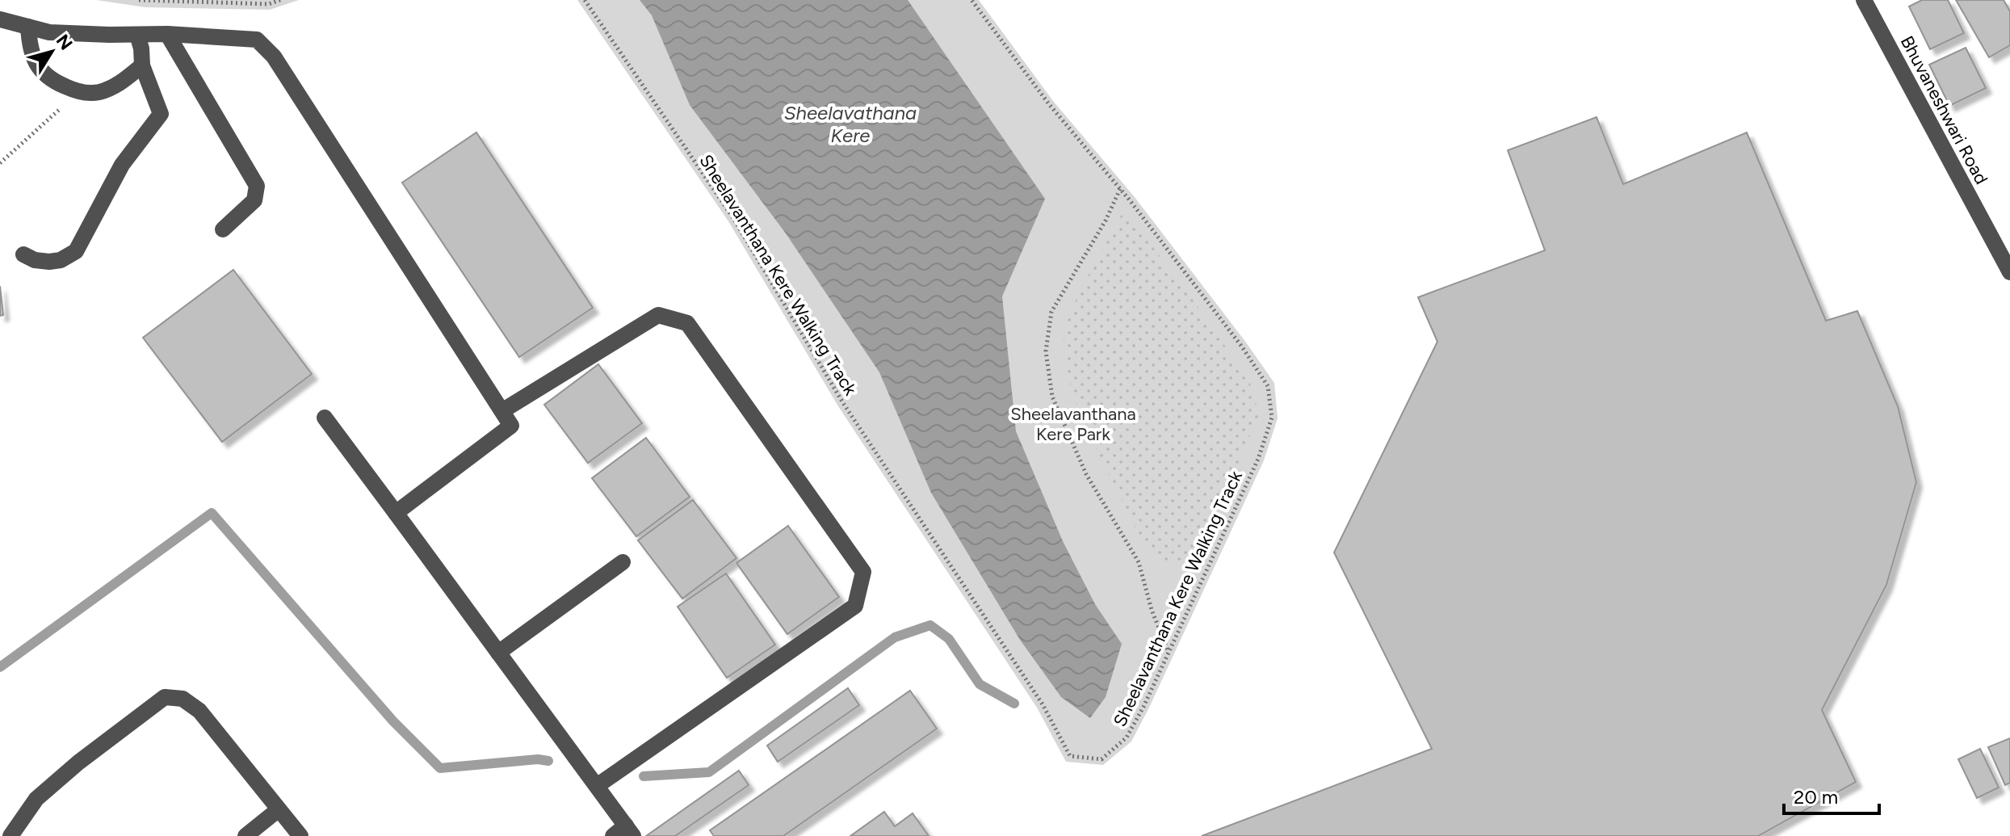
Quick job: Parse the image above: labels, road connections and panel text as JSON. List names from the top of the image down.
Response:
{
  "streets": {
    "street": ["Bhuvaneshwari Road"],
    "path": ["Sheelavanthana Kere Walking Track"]
  },
  "water": ["Sheelavathana Kere"],
  "parks": ["Sheelavanthana Kere Park"],
  "scale_bar": "20 m",
  "north": "top right"
}
